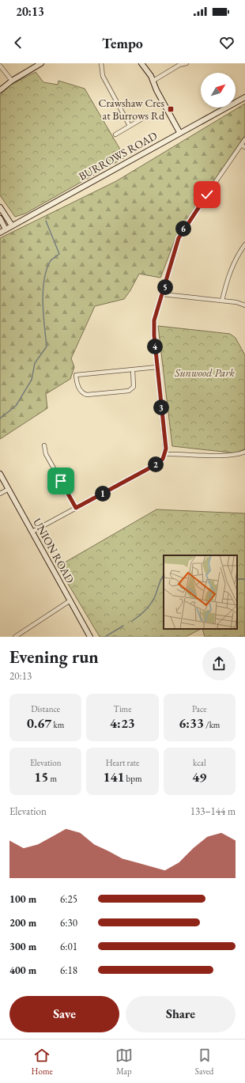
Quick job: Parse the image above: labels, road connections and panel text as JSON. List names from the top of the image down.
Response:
{
  "streets": {
    "main road": ["BURROWS ROAD", "UNION ROAD"]
  },
  "parks": ["Sunwood Park"],
  "places": {
    "transit": ["Crawshaw Cres at Burrows Rd"]
  },
  "north": "top right",
  "page": {
    "status": "20:13",
    "header": "Tempo",
    "pins": [
      "6",
      "5",
      "4",
      "3",
      "2",
      "1"
    ],
    "heading": ["Evening run", "20:13"],
    "stats": [
      ["Distance", "0.67 km"],
      ["Time", "4:23"],
      ["Pace", "6:33 /km"],
      ["Elevation", "15 m"],
      ["Heart rate", "141 bpm"],
      ["kcal", "49"]
    ],
    "chart": ["Elevation", "133–144 m"],
    "list": [
      {
        "name": "100 m",
        "note": "6:25"
      },
      {
        "name": "200 m",
        "note": "6:30"
      },
      {
        "name": "300 m",
        "note": "6:01"
      },
      {
        "name": "400 m",
        "note": "6:18"
      }
    ],
    "buttons": ["Save", "Share"],
    "tabs": ["Home", "Map", "Saved"]
  }
}
